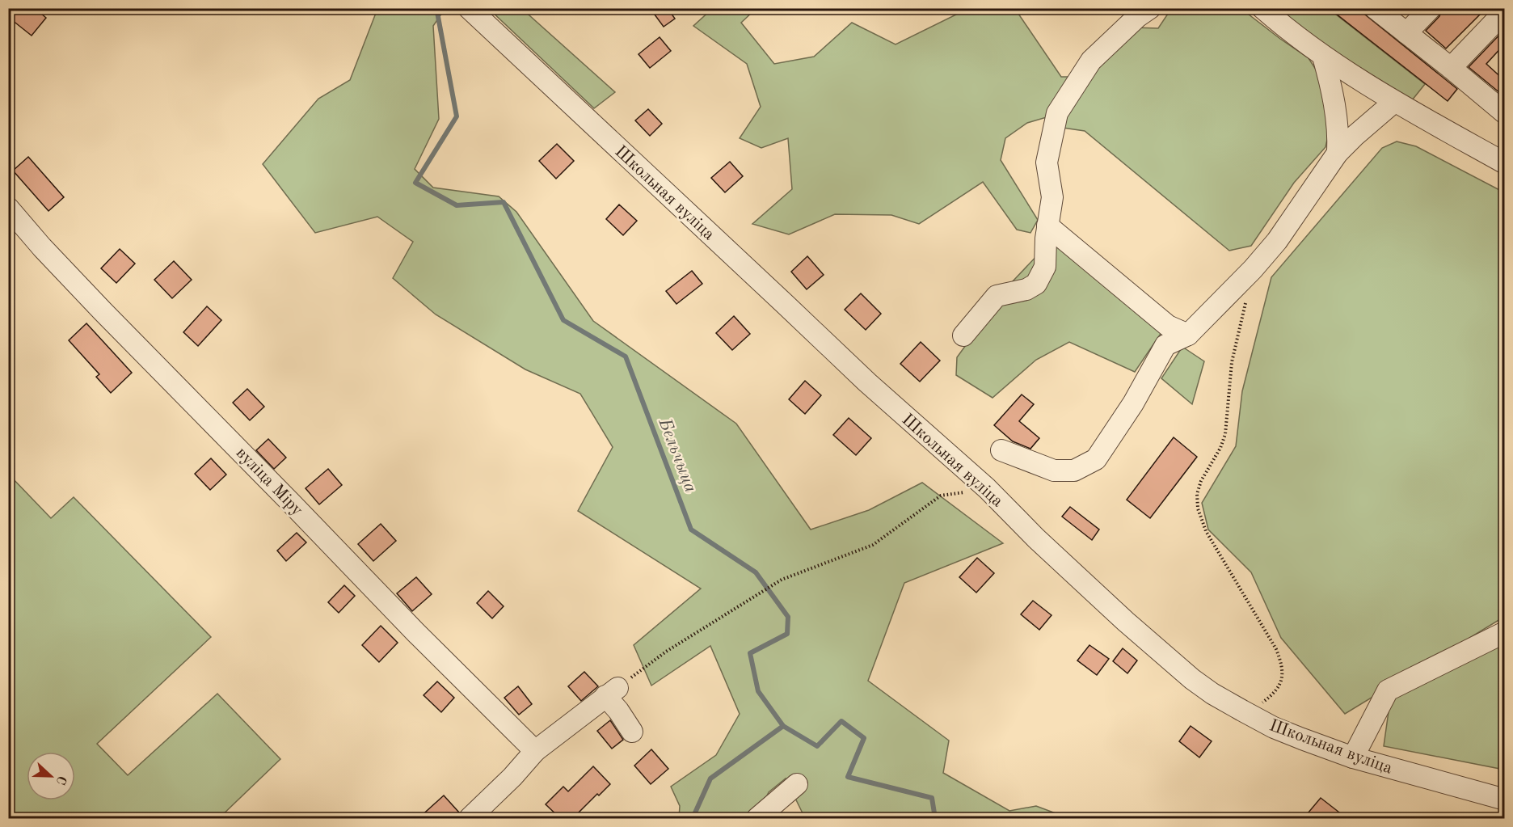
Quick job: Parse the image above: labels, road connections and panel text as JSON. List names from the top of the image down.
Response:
{
  "streets": {
    "street": ["Школьная вуліца", "вуліца Міру"]
  },
  "water": ["Бельчыца"],
  "north": "right"
}
